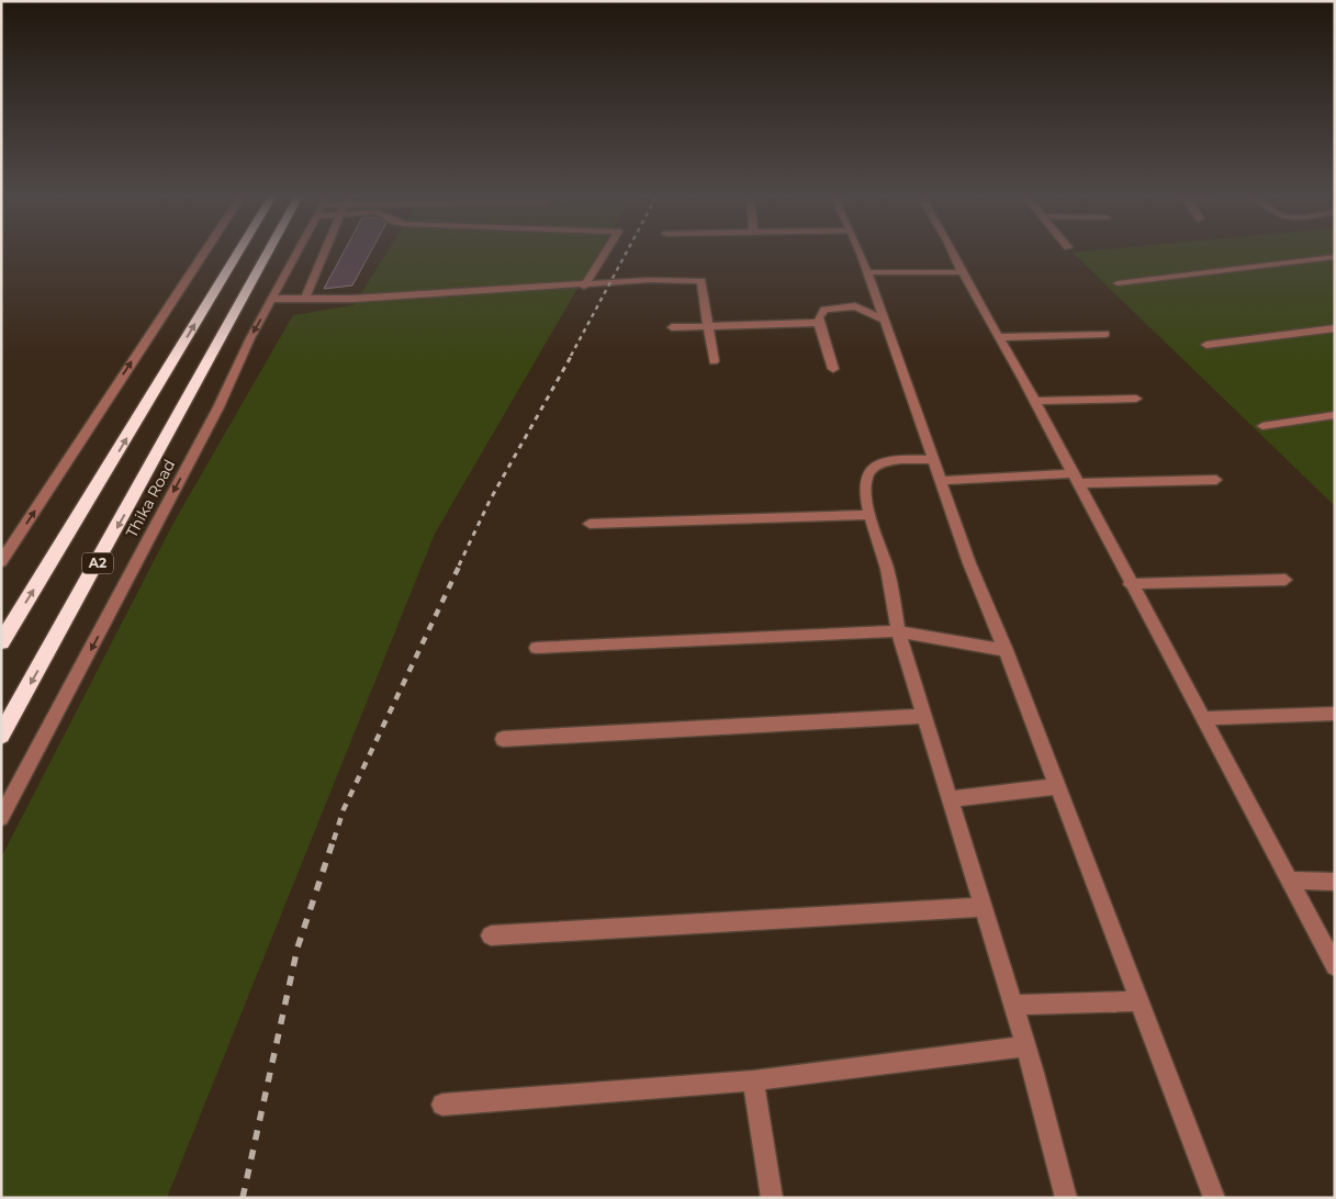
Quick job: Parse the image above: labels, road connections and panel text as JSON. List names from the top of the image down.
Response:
{
  "streets": {
    "highway": ["Thika Road", "A2"]
  }
}
